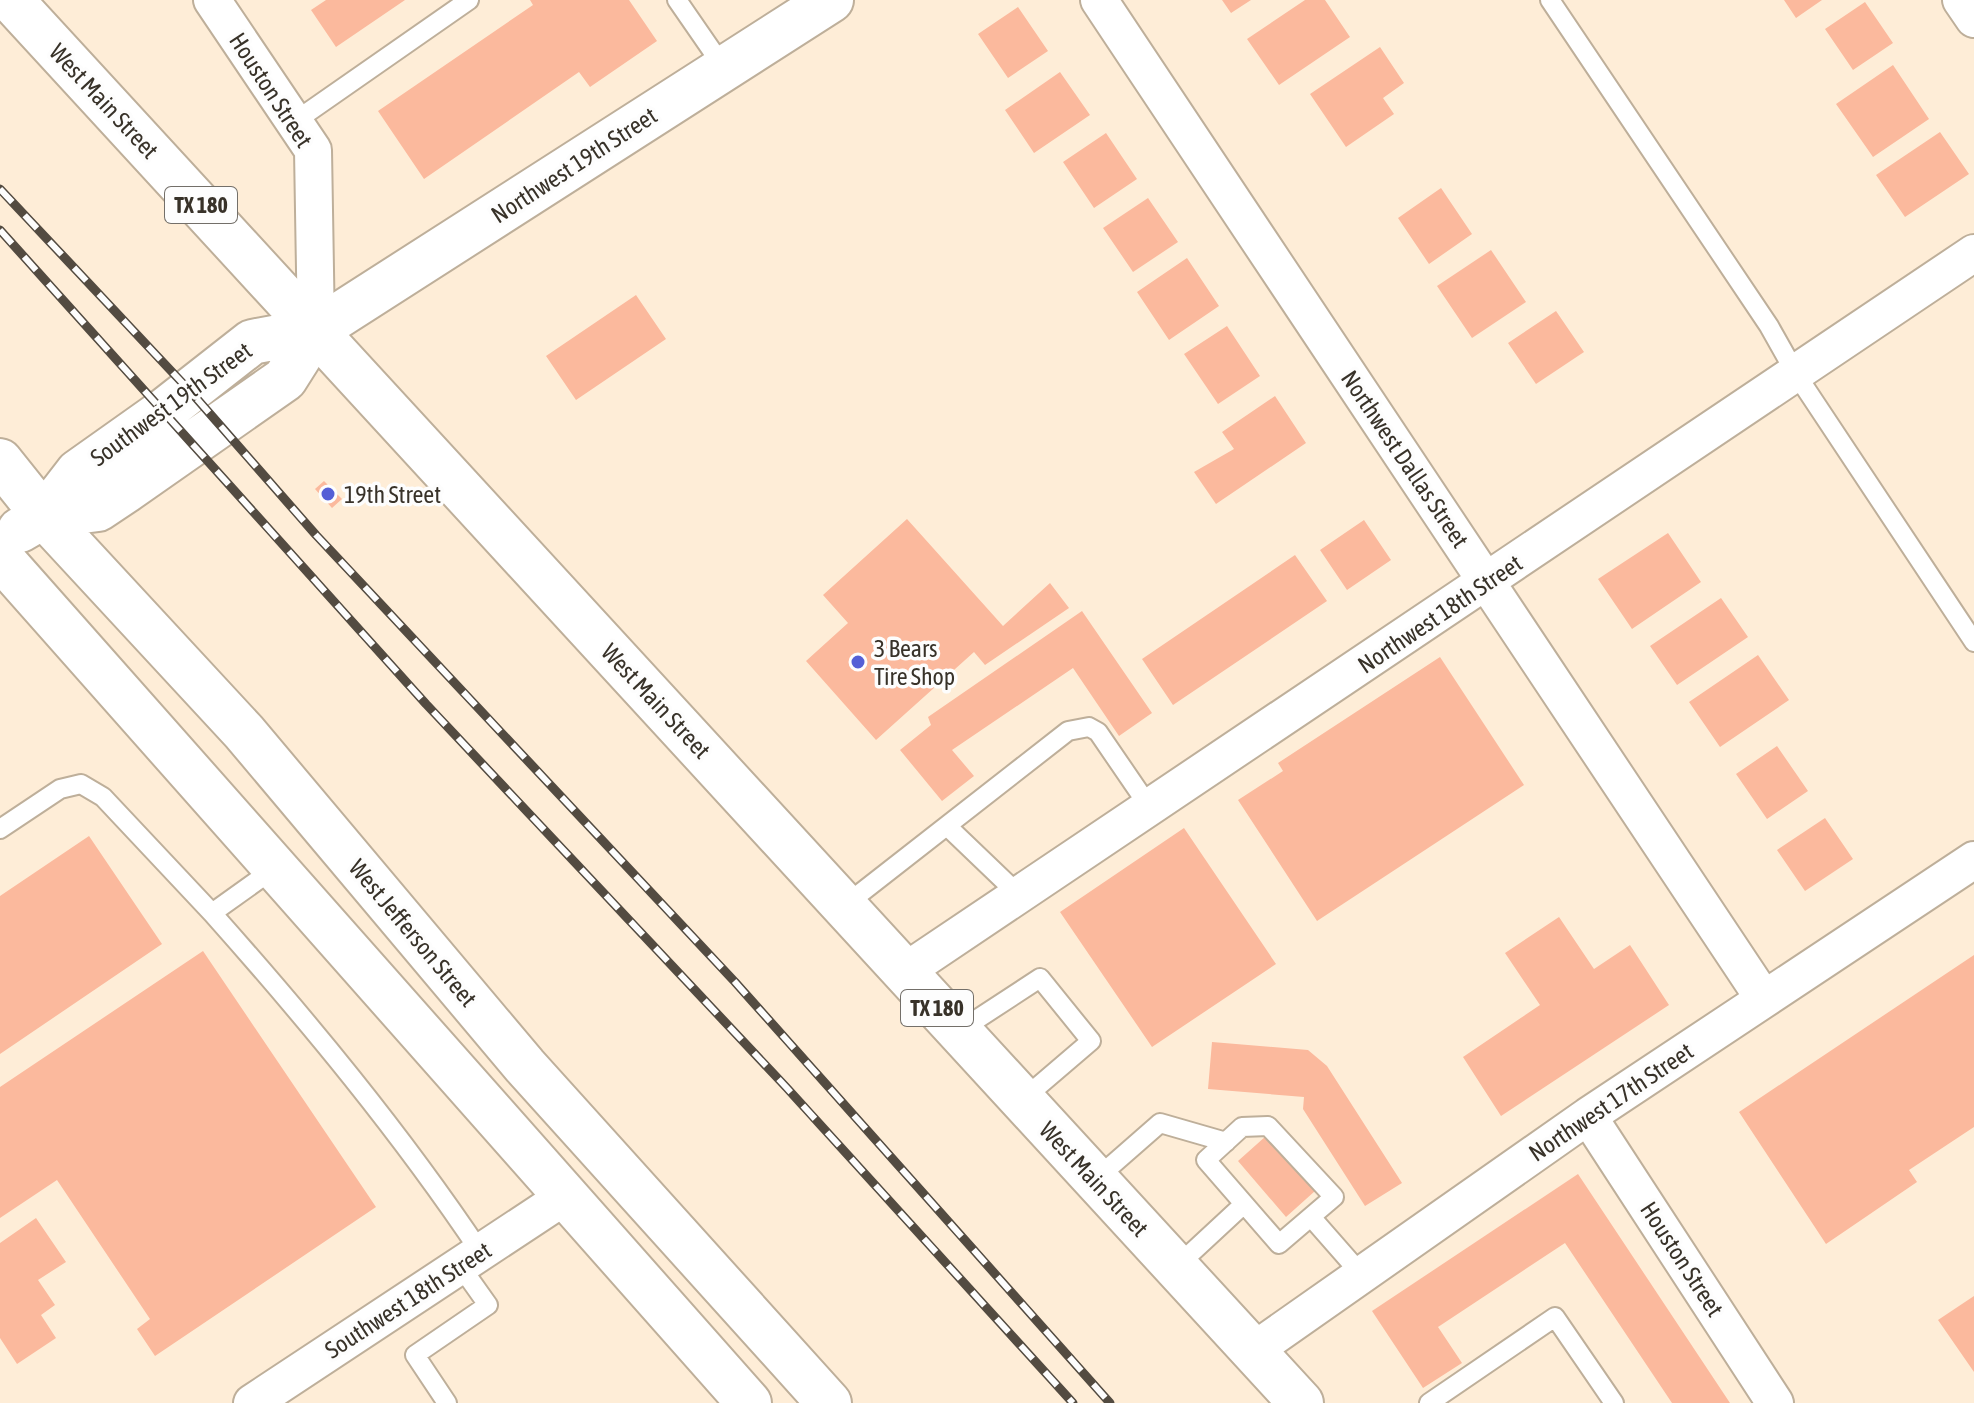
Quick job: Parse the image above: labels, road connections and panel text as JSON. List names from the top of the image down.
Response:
{
  "streets": {
    "main road": [
      "West Main Street",
      "Northwest 19th Street",
      "TX 180",
      "Southwest 19th Street",
      "West Jefferson Street"
    ],
    "street": [
      "Houston Street",
      "Northwest Dallas Street",
      "Northwest 18th Street",
      "Northwest 17th Street",
      "Southwest 18th Street"
    ]
  },
  "crossings": [
    ["Houston Street", "West Main Street"],
    ["Houston Street", "Northwest 19th Street"],
    ["Houston Street", "Southwest 19th Street"],
    ["Houston Street", "Northwest 17th Street"],
    ["West Main Street", "Northwest 19th Street"],
    ["West Main Street", "Southwest 19th Street"],
    ["West Main Street", "Northwest 18th Street"],
    ["West Main Street", "Northwest 17th Street"],
    ["Northwest 19th Street", "Southwest 19th Street"],
    ["Southwest 19th Street", "West Jefferson Street"],
    ["Northwest Dallas Street", "Northwest 18th Street"],
    ["Northwest Dallas Street", "Northwest 17th Street"]
  ],
  "places": ["19th Street", "3 Bears Tire Shop"]
}
